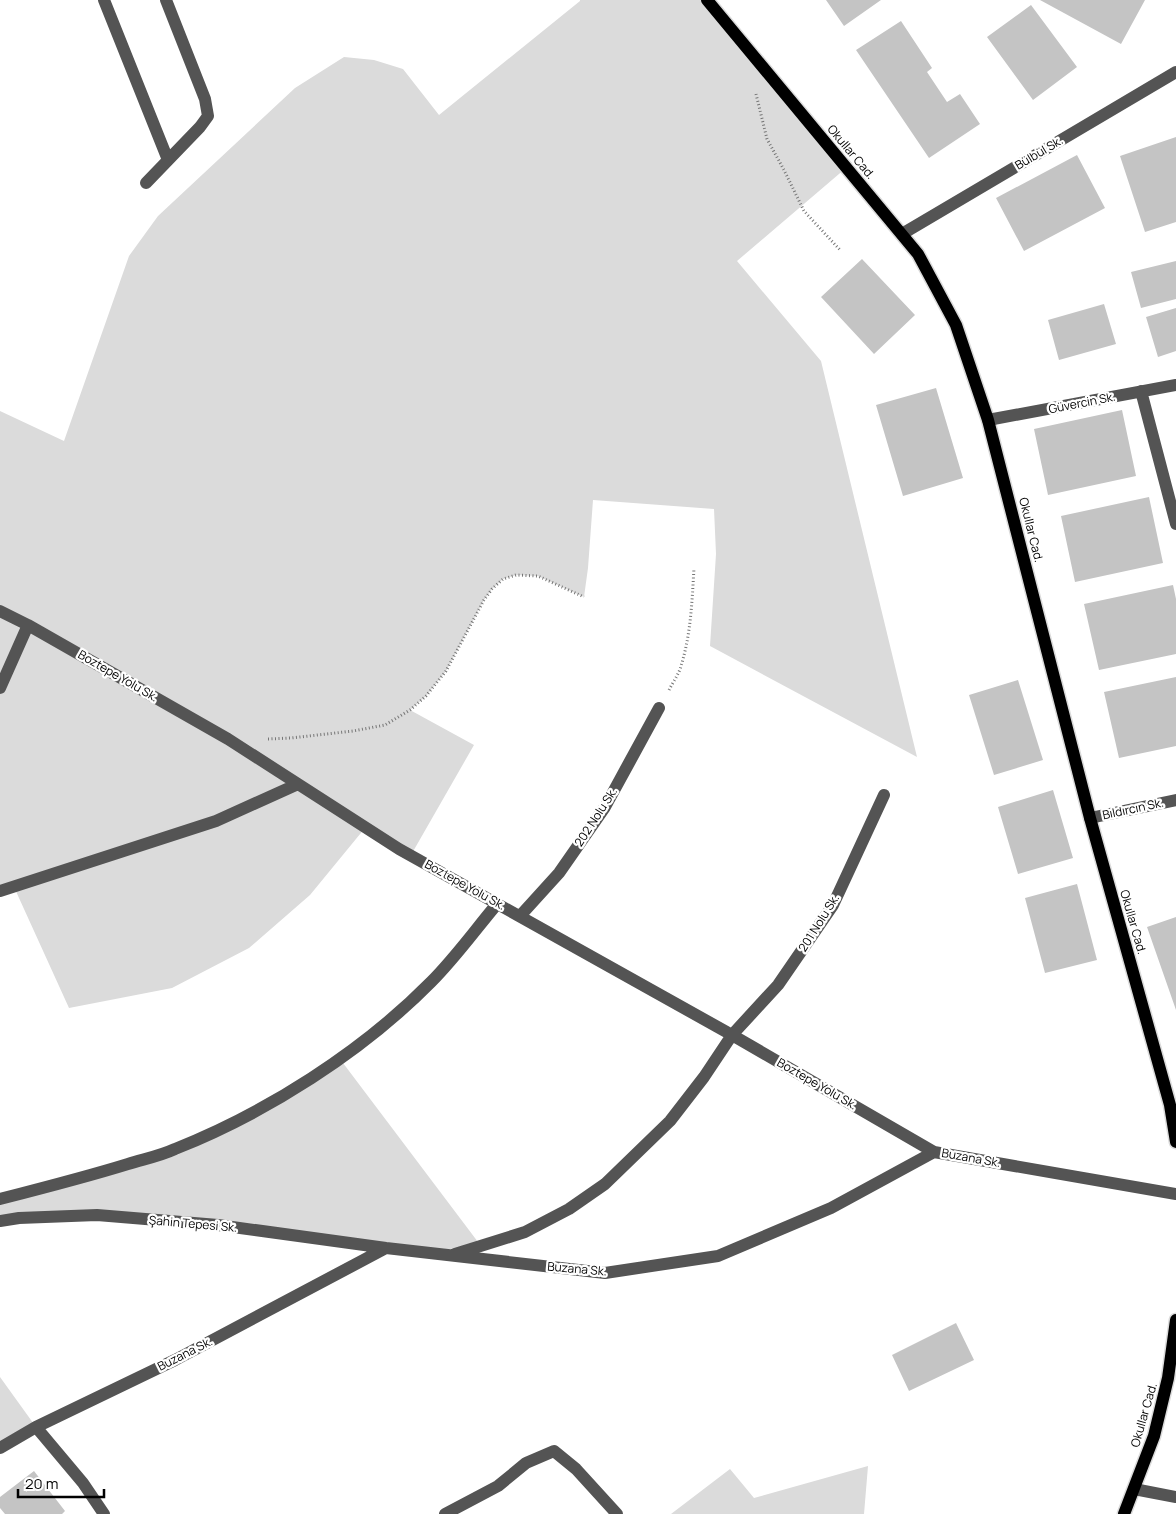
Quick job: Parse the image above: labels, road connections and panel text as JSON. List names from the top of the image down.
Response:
{
  "streets": {
    "main road": ["Okullar Cad."],
    "street": [
      "Bülbül Sk.",
      "Güvercin Sk.",
      "Boztepe Yolu Sk.",
      "Bıldırcın Sk.",
      "202 Nolu Sk.",
      "201 Nolu Sk.",
      "Buzana Sk.",
      "Şahin Tepesi Sk."
    ]
  },
  "crossings": [
    ["Okullar Cad.", "Bülbül Sk."],
    ["Okullar Cad.", "Güvercin Sk."],
    ["Okullar Cad.", "Bıldırcın Sk."],
    ["Boztepe Yolu Sk.", "202 Nolu Sk."],
    ["Boztepe Yolu Sk.", "201 Nolu Sk."],
    ["Boztepe Yolu Sk.", "Buzana Sk."],
    ["201 Nolu Sk.", "Buzana Sk."],
    ["Buzana Sk.", "Şahin Tepesi Sk."]
  ],
  "scale_bar": "20 m"
}
